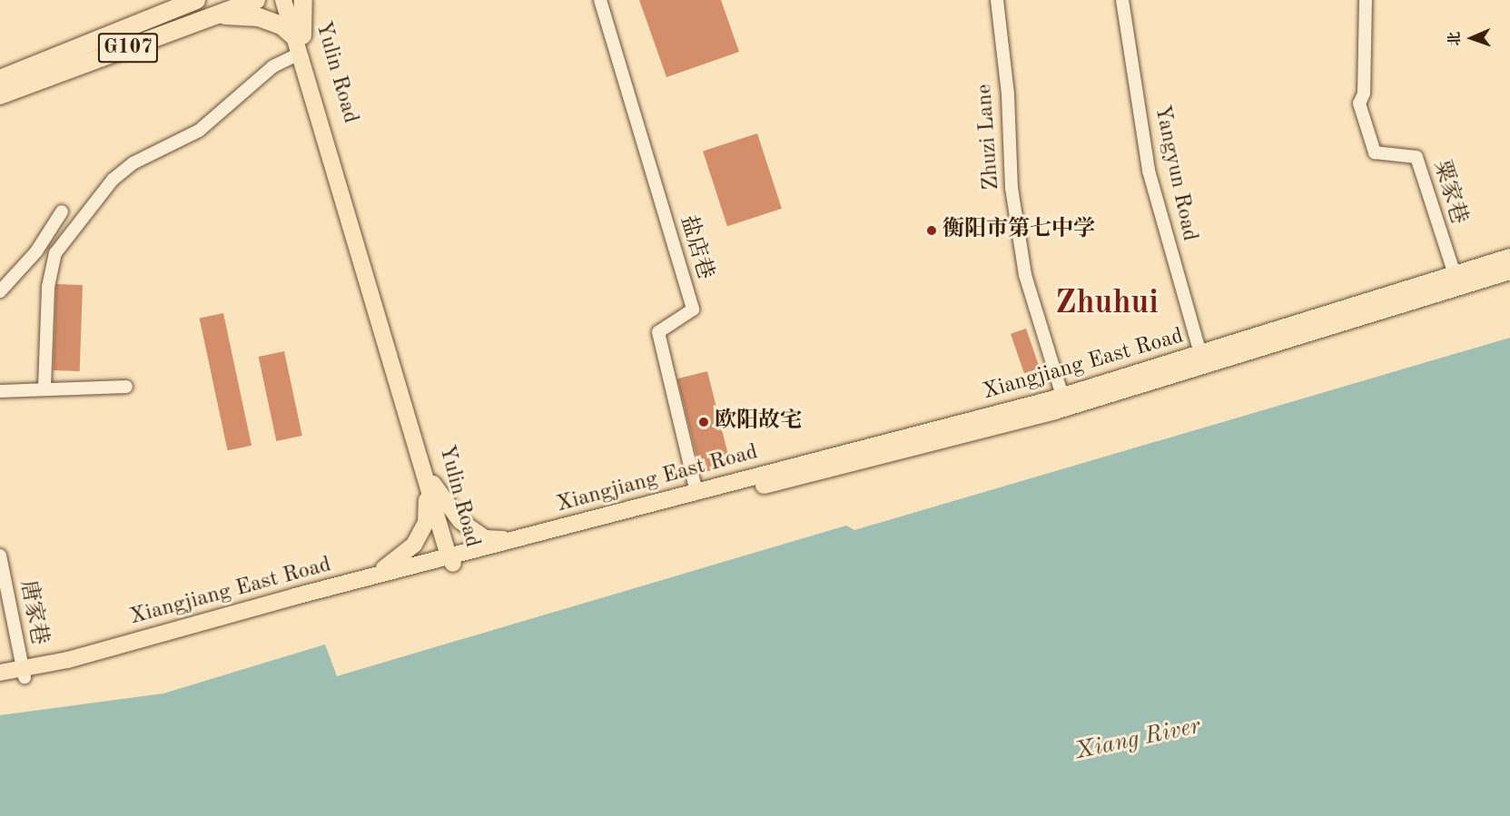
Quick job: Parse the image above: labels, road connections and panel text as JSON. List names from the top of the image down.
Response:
{
  "streets": {
    "highway": ["G107"],
    "main road": ["Yulin Road", "Xiangjiang East Road"],
    "street": [
      "Zhuzi Lane",
      "Yangyun Road",
      "粟家巷",
      "盐店巷",
      "唐家巷"
    ]
  },
  "crossings": [
    ["Yulin Road", "Xiangjiang East Road"],
    ["Zhuzi Lane", "Xiangjiang East Road"],
    ["Yangyun Road", "Xiangjiang East Road"],
    ["粟家巷", "Xiangjiang East Road"],
    ["盐店巷", "Xiangjiang East Road"],
    ["Xiangjiang East Road", "唐家巷"]
  ],
  "districts": ["Zhuhui"],
  "water": ["Xiang River"],
  "places": ["衡阳市第七中学", "欧阳故宅"],
  "north": "left"
}
